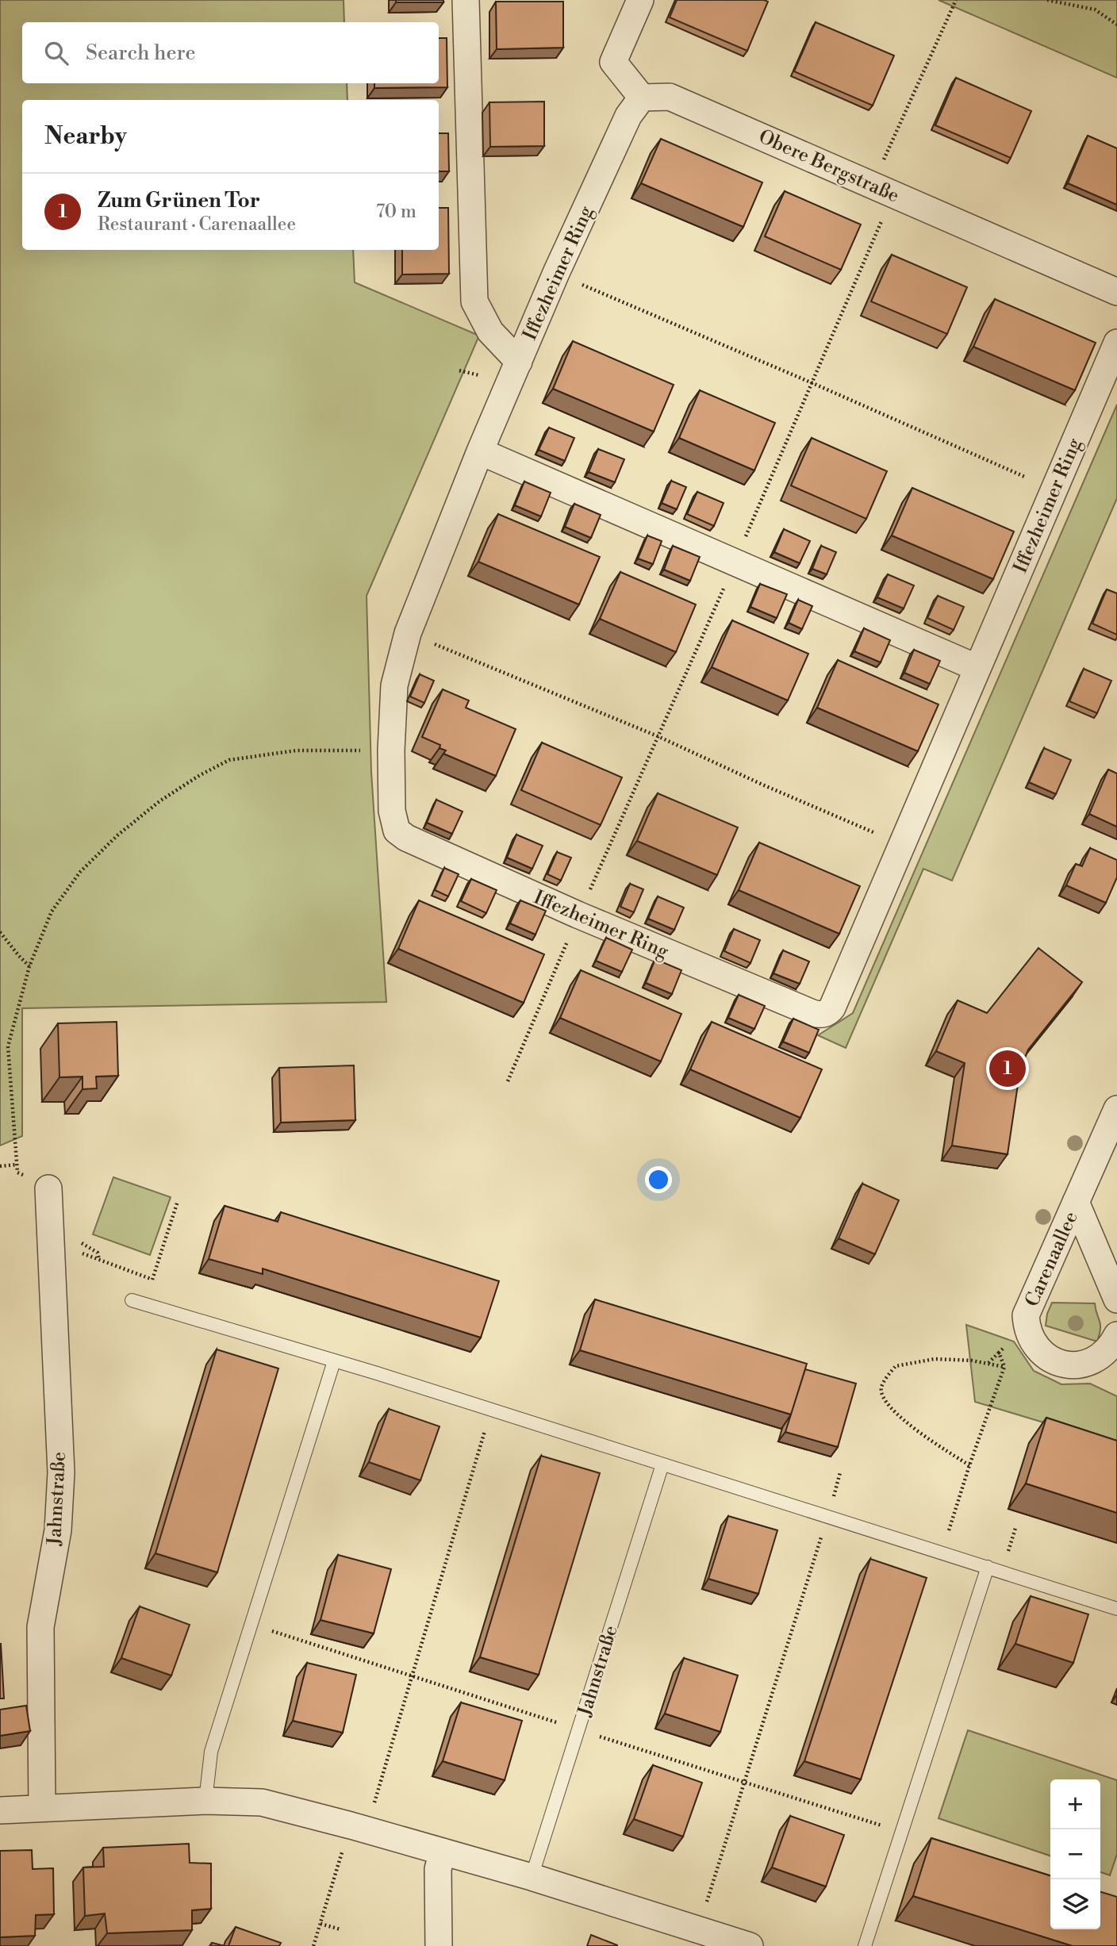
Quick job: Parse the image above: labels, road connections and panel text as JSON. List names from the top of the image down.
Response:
{
  "streets": {
    "street": [
      "Obere Bergstraße",
      "Iffezheimer Ring",
      "Carenaallee",
      "Jahnstraße"
    ]
  },
  "crossings": [
    ["Obere Bergstraße", "Iffezheimer Ring"]
  ],
  "page": {
    "search": "Search here",
    "heading": "Nearby",
    "list": [
      {
        "mark": "1",
        "name": "Zum Grünen Tor",
        "note": "Restaurant · Carenaallee",
        "value": "70 m"
      }
    ],
    "pins": "1",
    "map_buttons": ["+", "−"]
  }
}
